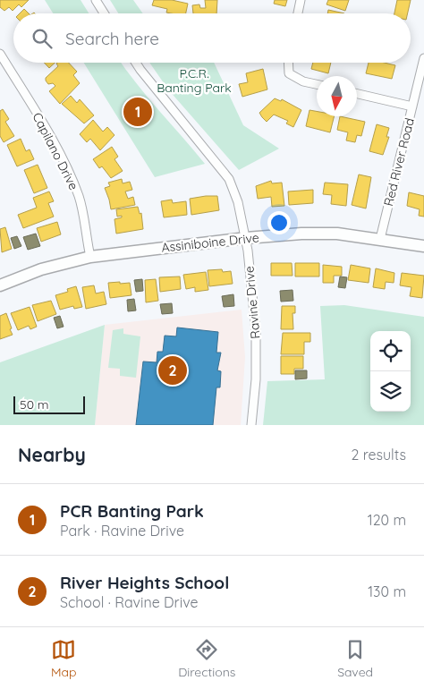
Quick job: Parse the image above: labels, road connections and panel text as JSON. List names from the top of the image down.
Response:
{
  "streets": {
    "street": [
      "Capilano Drive",
      "Red River Road",
      "Assiniboine Drive",
      "Ravine Drive"
    ]
  },
  "crossings": [
    ["Capilano Drive", "Assiniboine Drive"],
    ["Red River Road", "Assiniboine Drive"],
    ["Assiniboine Drive", "Ravine Drive"]
  ],
  "parks": ["P.C.R. Banting Park"],
  "scale_bar": "50 m",
  "north": "bottom",
  "page": {
    "search": "Search here",
    "pins": ["1", "2"],
    "scale": "50 m",
    "heading": ["Nearby", "2 results"],
    "list": [
      {
        "mark": "1",
        "name": "PCR Banting Park",
        "note": "Park · Ravine Drive",
        "value": "120 m"
      },
      {
        "mark": "2",
        "name": "River Heights School",
        "note": "School · Ravine Drive",
        "value": "130 m"
      }
    ],
    "nav": ["Map", "Directions", "Saved"]
  }
}
